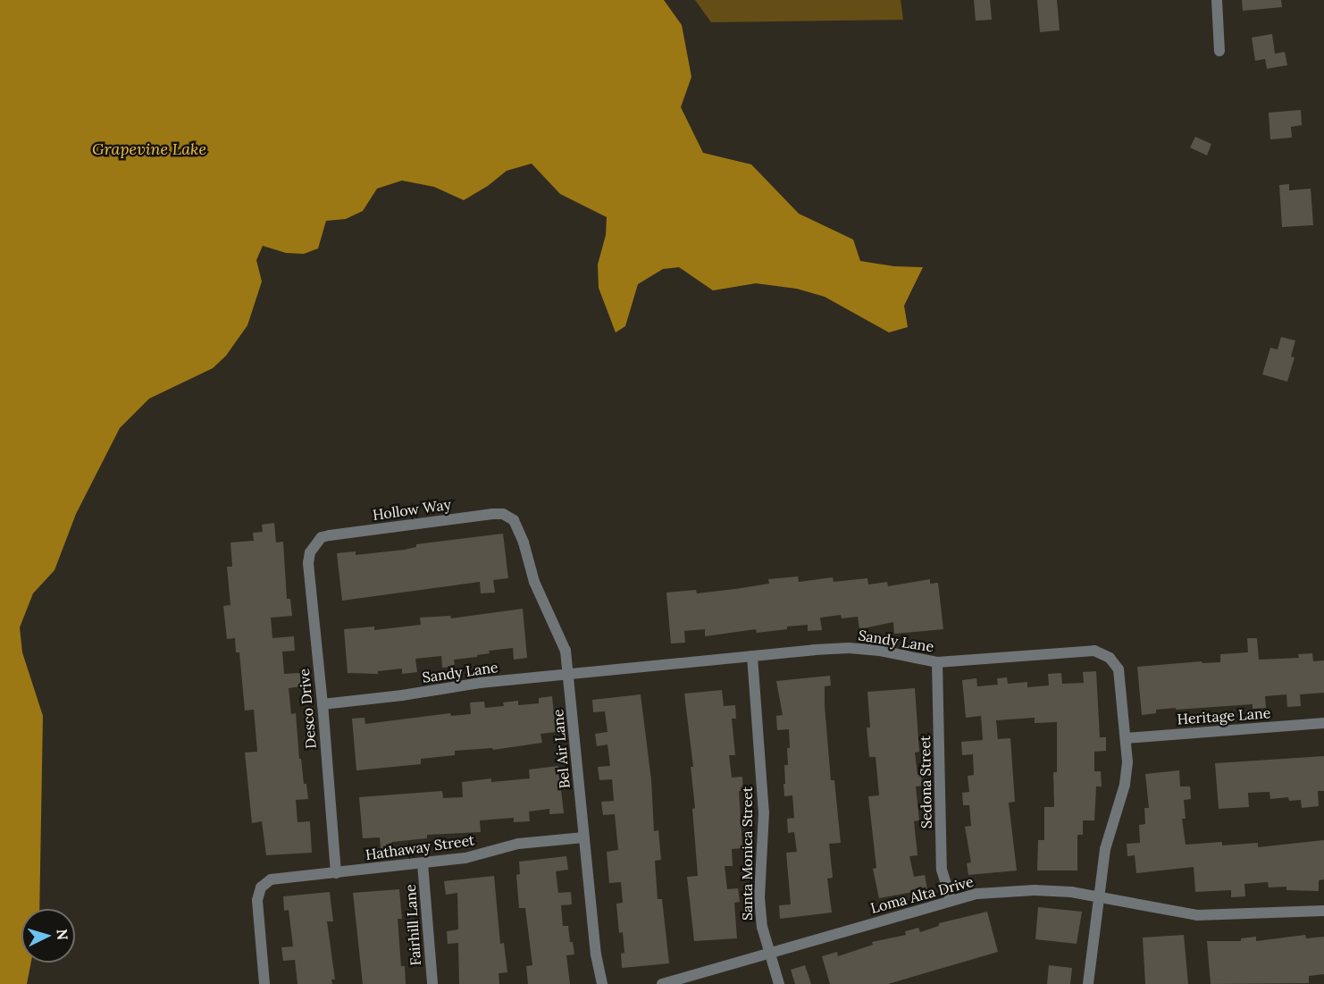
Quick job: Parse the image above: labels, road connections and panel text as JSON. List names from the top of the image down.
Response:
{
  "streets": {
    "street": [
      "Hollow Way",
      "Sandy Lane",
      "Desco Drive",
      "Heritage Lane",
      "Bel Air Lane",
      "Sedona Street",
      "Hathaway Street",
      "Santa Monica Street",
      "Loma Alta Drive",
      "Fairhill Lane"
    ]
  },
  "crossings": [
    ["Hollow Way", "Desco Drive"],
    ["Hollow Way", "Bel Air Lane"],
    ["Sandy Lane", "Desco Drive"],
    ["Sandy Lane", "Heritage Lane"],
    ["Sandy Lane", "Bel Air Lane"],
    ["Sandy Lane", "Sedona Street"],
    ["Sandy Lane", "Santa Monica Street"],
    ["Sandy Lane", "Loma Alta Drive"],
    ["Desco Drive", "Hathaway Street"],
    ["Bel Air Lane", "Hathaway Street"],
    ["Sedona Street", "Loma Alta Drive"],
    ["Hathaway Street", "Fairhill Lane"],
    ["Santa Monica Street", "Loma Alta Drive"]
  ],
  "water": ["Grapevine Lake"],
  "north": "right"
}
